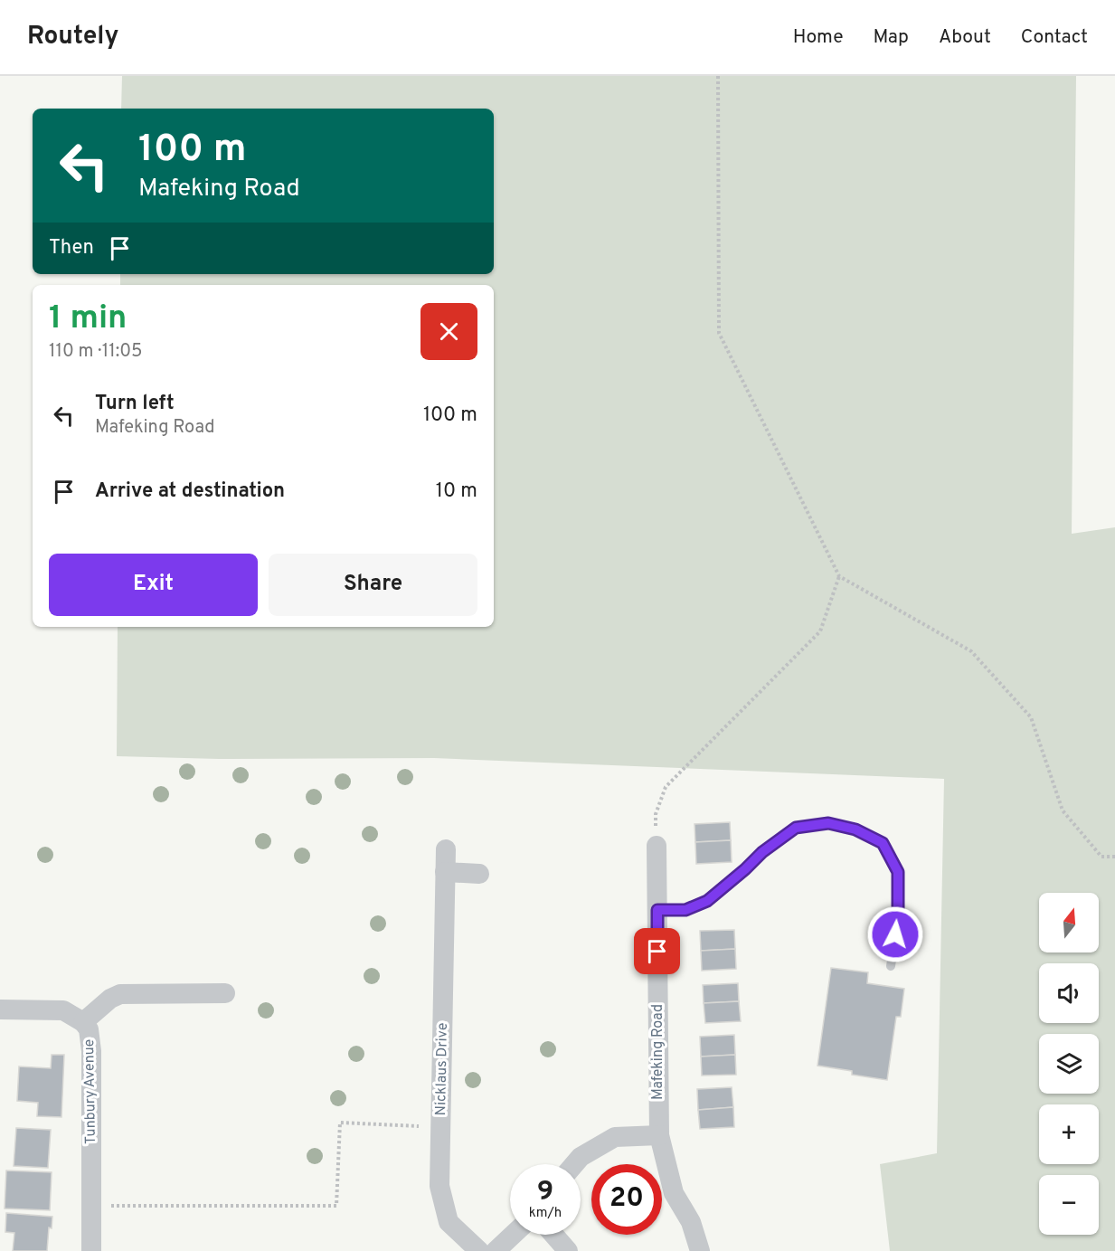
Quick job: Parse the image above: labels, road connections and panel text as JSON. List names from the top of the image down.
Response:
{
  "streets": {
    "street": ["Mafeking Road", "Nicklaus Drive", "Tunbury Avenue"]
  },
  "north": "top",
  "page": {
    "header": "Routely",
    "nav": [
      "Home",
      "Map",
      "About",
      "Contact"
    ],
    "turn": ["100 m", "Mafeking Road"],
    "then": "Then",
    "heading": ["1 min", "110 m · 11:05"],
    "list": [
      {
        "name": "Turn left",
        "note": "Mafeking Road",
        "value": "100 m"
      },
      {
        "name": "Arrive at destination",
        "value": "10 m"
      }
    ],
    "buttons": ["Exit", "Share"],
    "map_buttons": ["+", "−"],
    "speed": "9 km/h",
    "limit": "20"
  }
}
